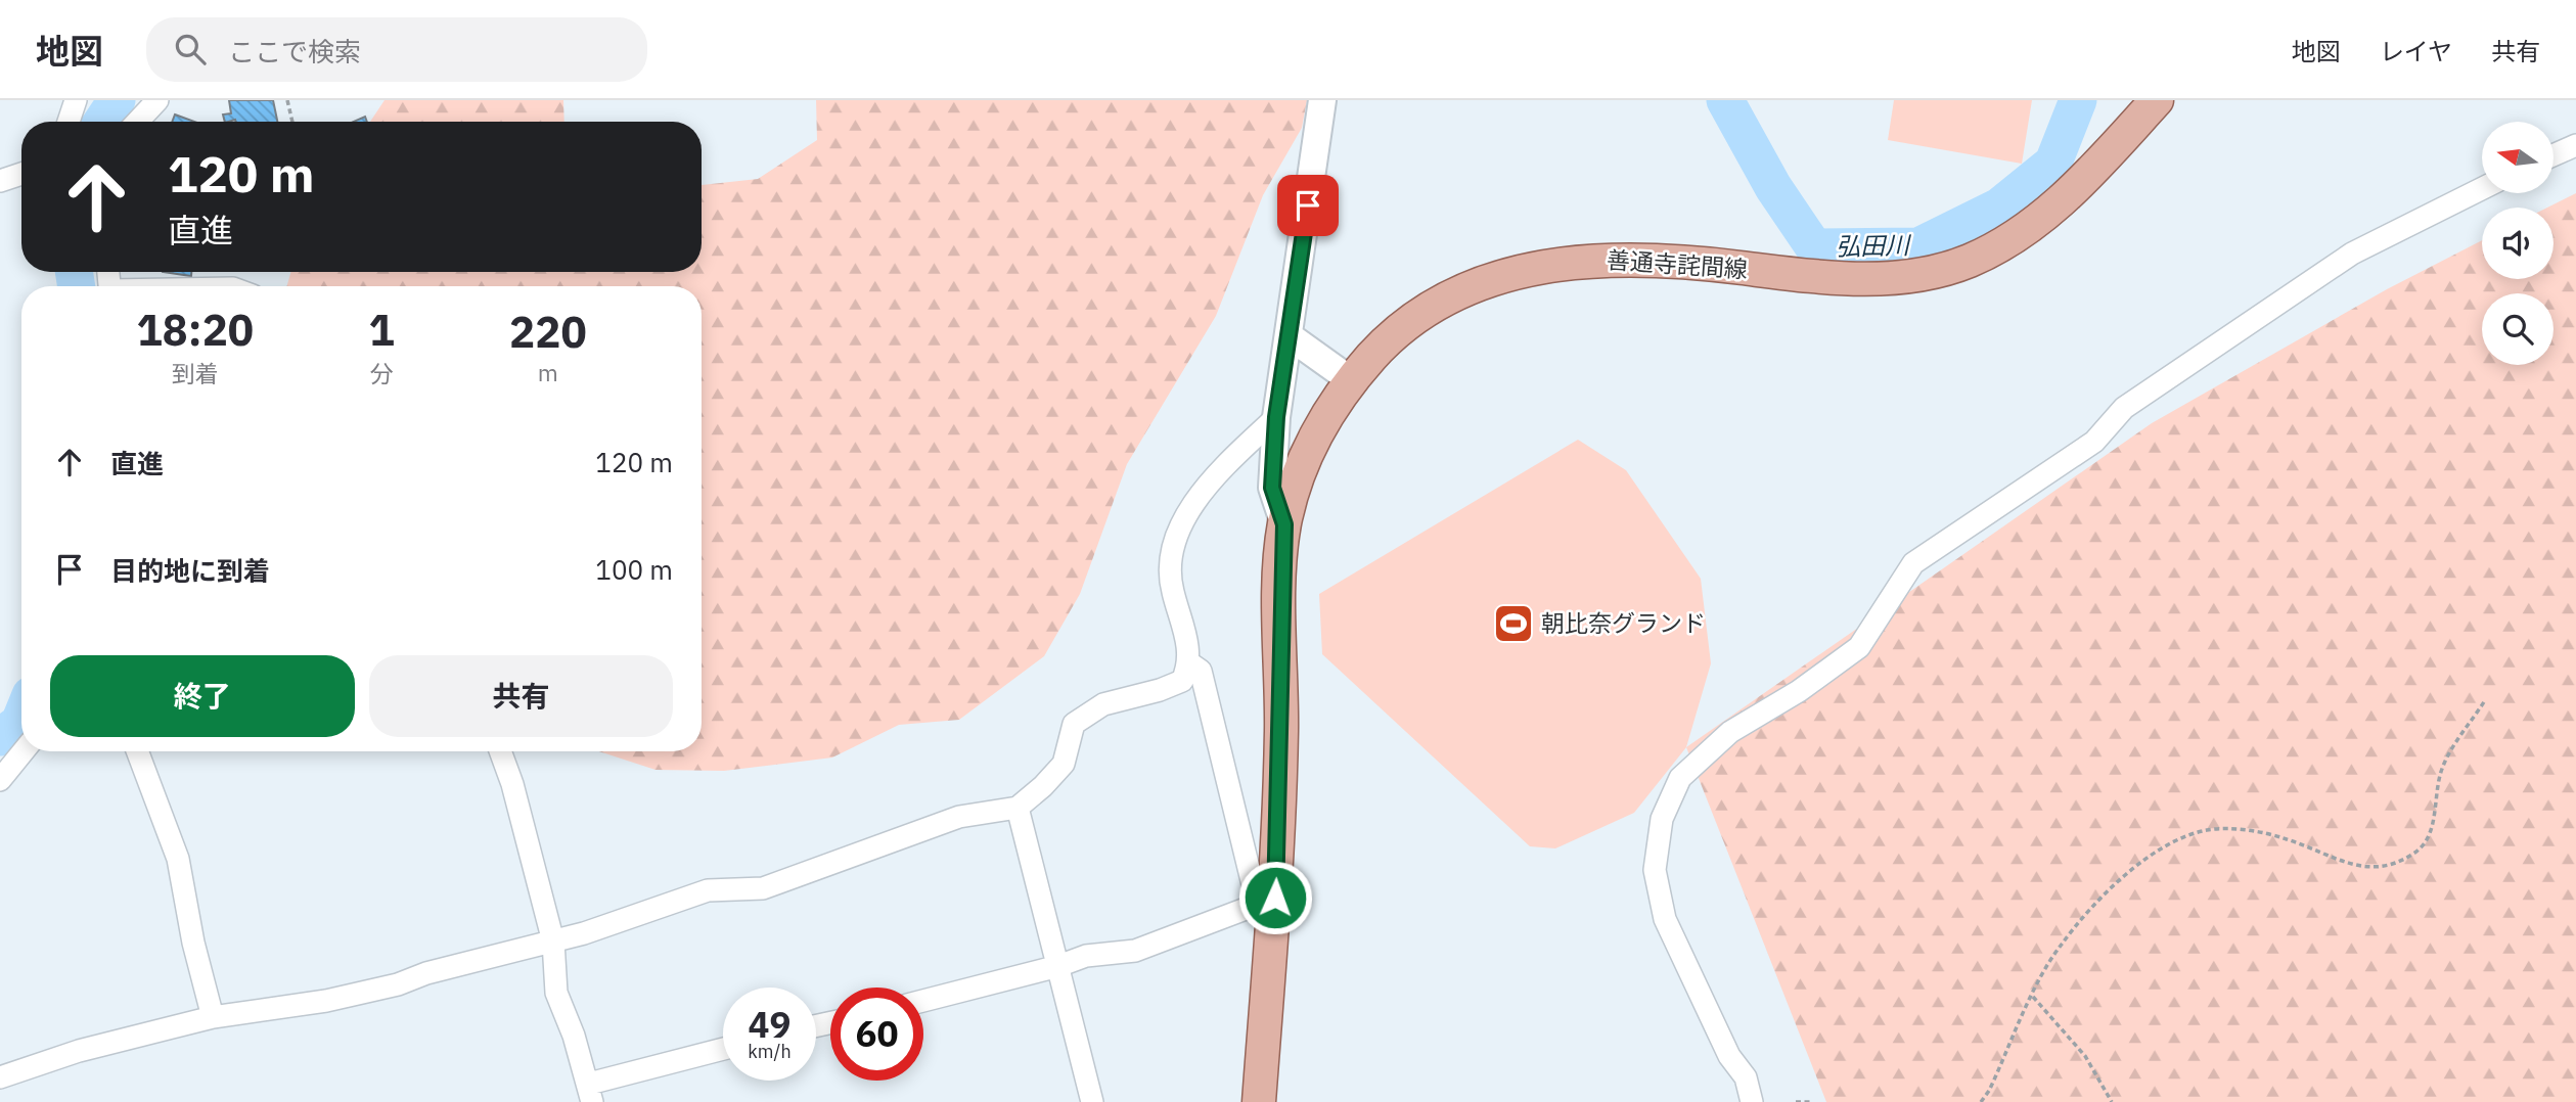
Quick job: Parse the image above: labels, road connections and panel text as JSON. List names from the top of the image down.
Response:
{
  "streets": {
    "main road": ["善通寺詫間線"]
  },
  "water": ["弘田川"],
  "places": {
    "sports": ["朝比奈グランド"]
  },
  "north": "left",
  "page": {
    "header": "地図",
    "search": "ここで検索",
    "nav": ["地図", "レイヤ", "共有"],
    "turn": ["120 m", "直進"],
    "eta": [
      "18:20",
      "到着",
      "1",
      "分",
      "220",
      "m"
    ],
    "list": [
      {
        "name": "直進",
        "value": "120 m"
      },
      {
        "name": "目的地に到着",
        "value": "100 m"
      }
    ],
    "buttons": ["終了", "共有"],
    "speed": "49 km/h",
    "limit": "60"
  }
}
